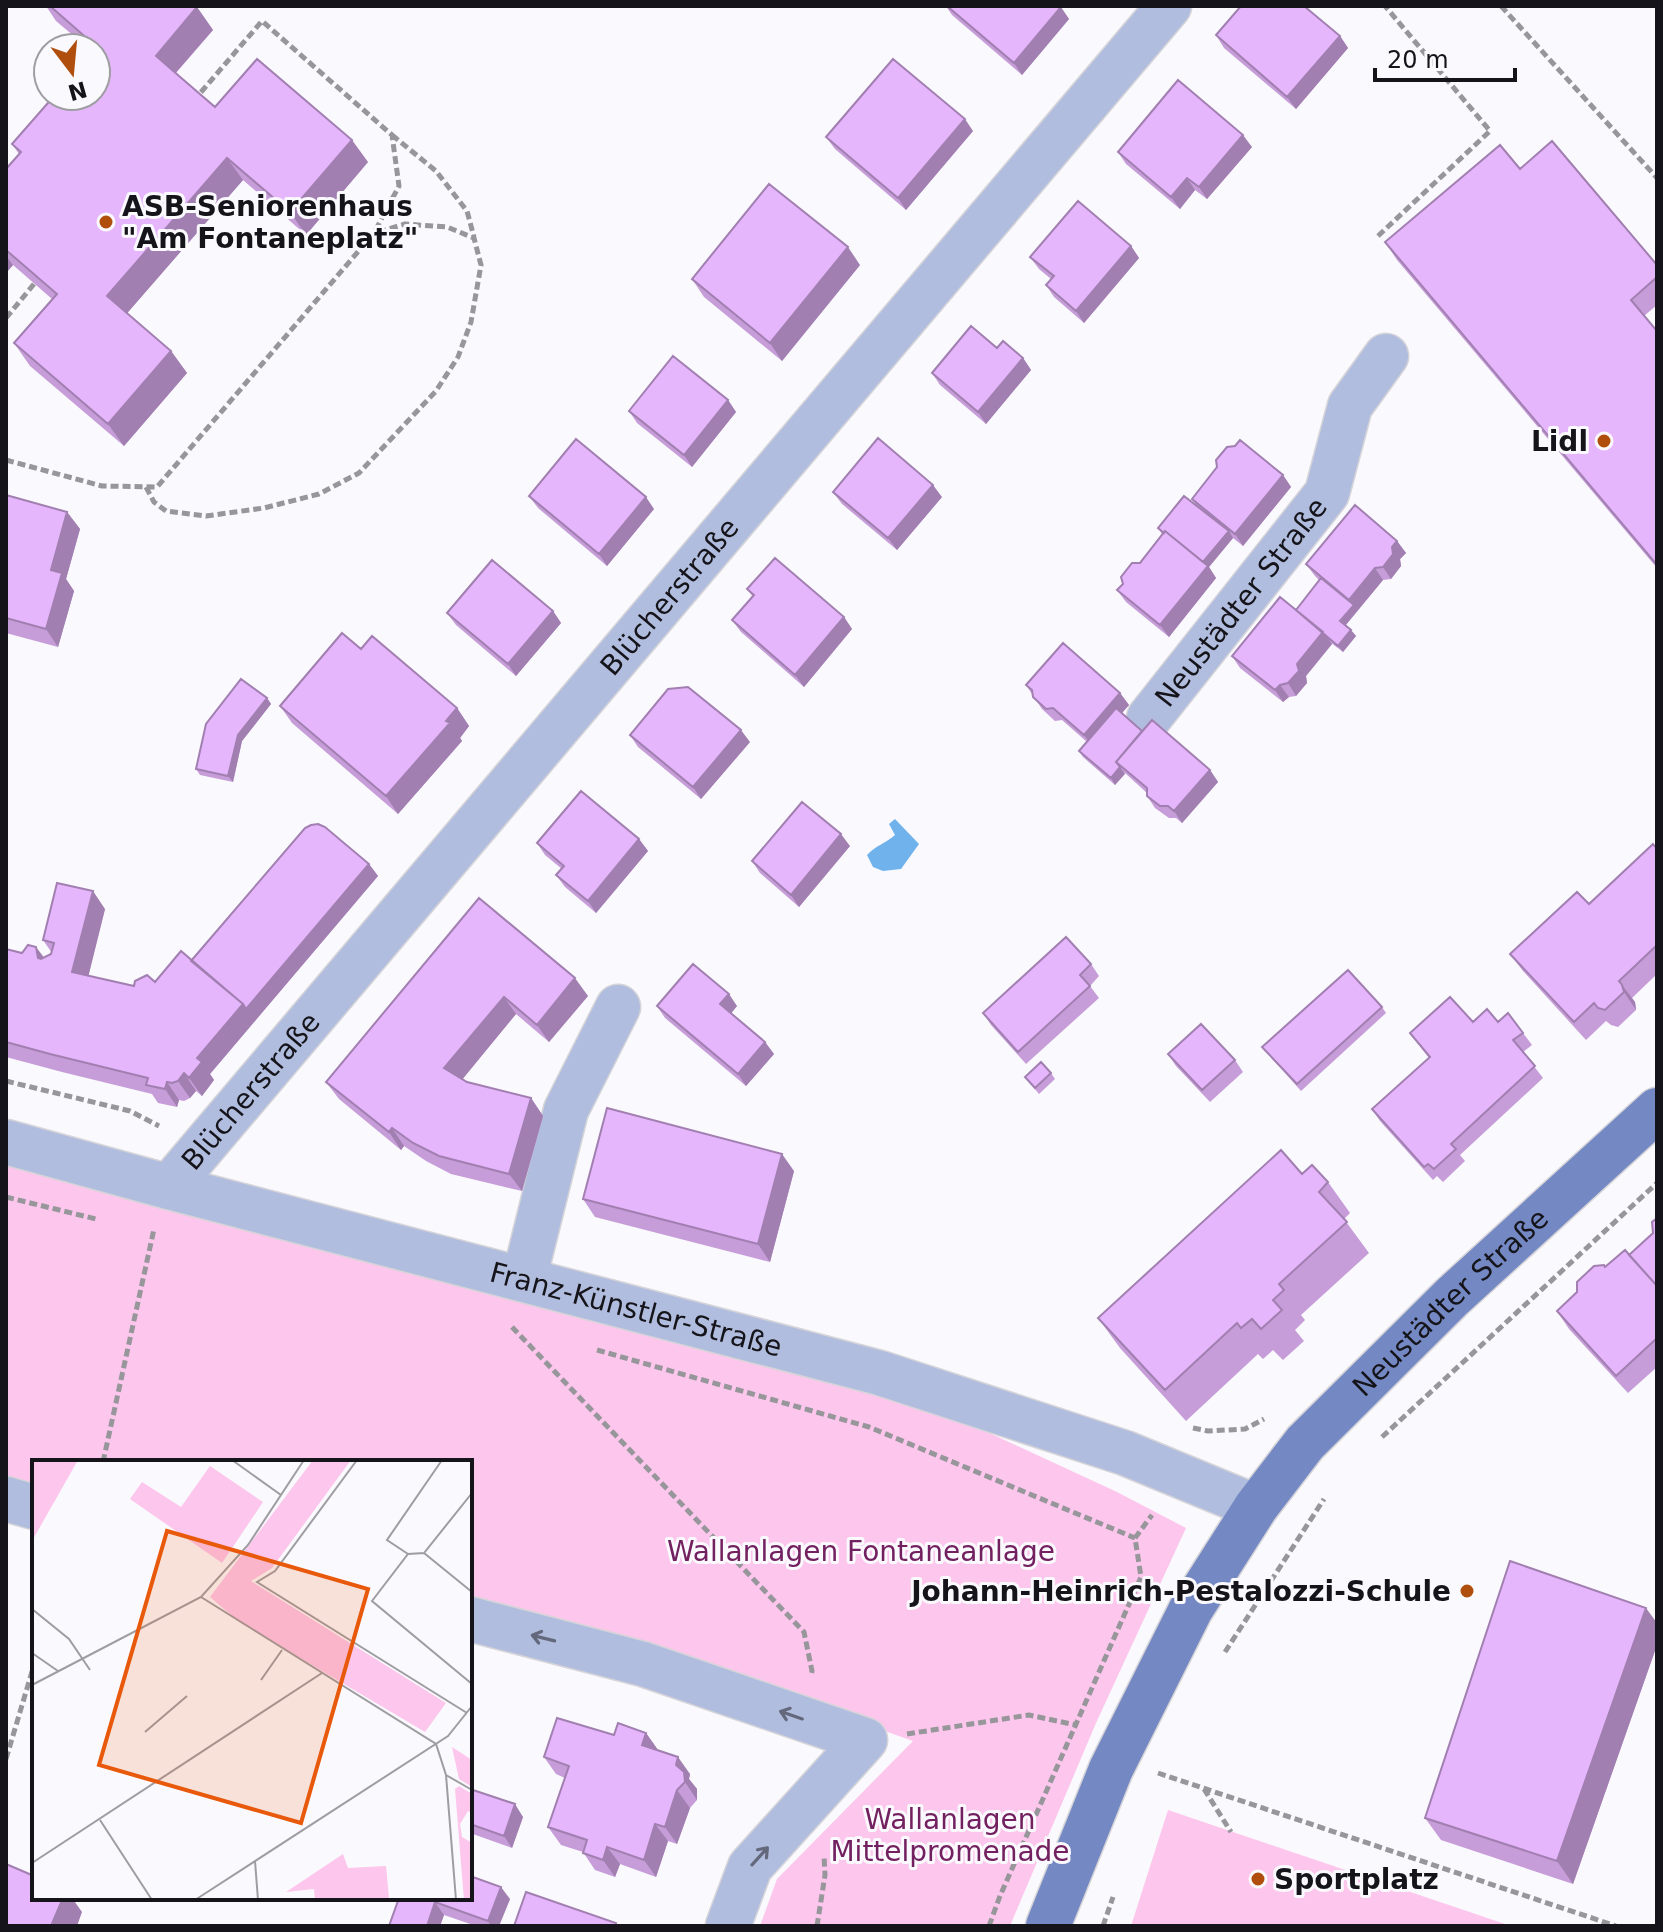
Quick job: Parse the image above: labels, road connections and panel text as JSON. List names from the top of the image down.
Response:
{
  "streets": {
    "main road": ["Neustädter Straße"],
    "street": ["Blücherstraße", "Franz-Künstler-Straße"]
  },
  "crossings": [
    ["Blücherstraße", "Franz-Künstler-Straße"],
    ["Neustädter Straße", "Franz-Künstler-Straße"]
  ],
  "parks": ["Wallanlagen Fontaneanlage", "Wallanlagen Mittelpromenade"],
  "places": [
    "ASB-Seniorenhaus \"Am Fontaneplatz\"",
    "Lidl",
    "Johann-Heinrich-Pestalozzi-Schule",
    "Sportplatz"
  ],
  "scale_bar": "20 m",
  "north": "bottom"
}
